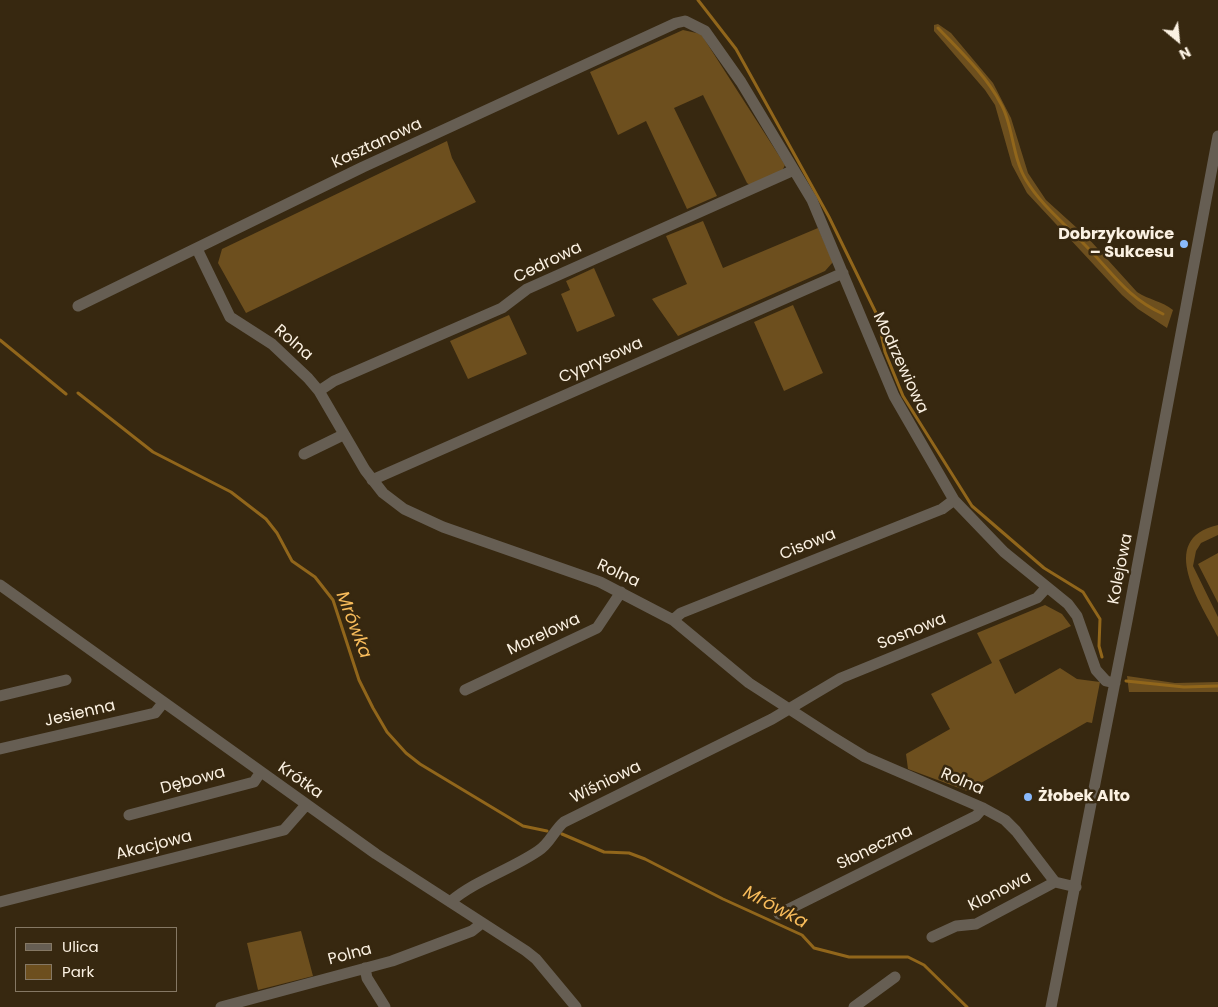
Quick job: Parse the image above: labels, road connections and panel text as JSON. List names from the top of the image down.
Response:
{
  "streets": {
    "street": [
      "Kasztanowa",
      "Cedrowa",
      "Rolna",
      "Cyprysowa",
      "Modrzewiowa",
      "Cisowa",
      "Kolejowa",
      "Sosnowa",
      "Morelowa",
      "Jesienna",
      "Dębowa",
      "Krótka",
      "Wiśniowa",
      "Akacjowa",
      "Słoneczna",
      "Klonowa",
      "Polna"
    ]
  },
  "crossings": [
    ["Kasztanowa", "Rolna"],
    ["Kasztanowa", "Modrzewiowa"],
    ["Cedrowa", "Rolna"],
    ["Cedrowa", "Modrzewiowa"],
    ["Rolna", "Cyprysowa"],
    ["Rolna", "Cisowa"],
    ["Rolna", "Sosnowa"],
    ["Rolna", "Morelowa"],
    ["Rolna", "Wiśniowa"],
    ["Rolna", "Słoneczna"],
    ["Rolna", "Klonowa"],
    ["Cyprysowa", "Modrzewiowa"],
    ["Modrzewiowa", "Cisowa"],
    ["Modrzewiowa", "Kolejowa"],
    ["Modrzewiowa", "Sosnowa"],
    ["Sosnowa", "Wiśniowa"],
    ["Jesienna", "Krótka"],
    ["Dębowa", "Krótka"],
    ["Krótka", "Wiśniowa"],
    ["Krótka", "Akacjowa"],
    ["Krótka", "Polna"]
  ],
  "water": ["Mrówka"],
  "places": ["Dobrzykowice – Sukcesu", "Żłobek Alto"],
  "legend": ["Ulica", "Park"],
  "north": "bottom right"
}
